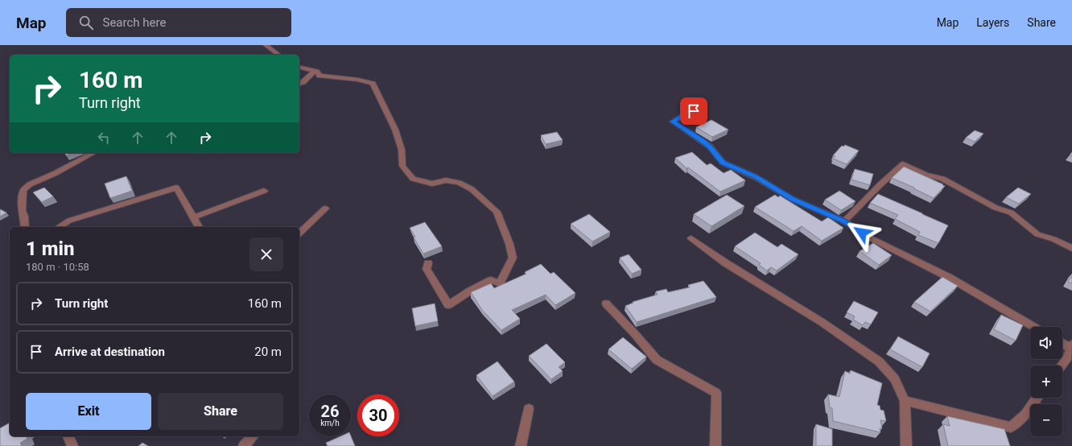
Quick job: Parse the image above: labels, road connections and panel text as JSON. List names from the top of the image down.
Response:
{
  "page": {
    "header": "Map",
    "search": "Search here",
    "nav": ["Map", "Layers", "Share"],
    "turn": ["160 m", "Turn right"],
    "heading": ["1 min", "180 m · 10:58"],
    "list": [
      {
        "name": "Turn right",
        "value": "160 m"
      },
      {
        "name": "Arrive at destination",
        "value": "20 m"
      }
    ],
    "map_buttons": ["+", "−"],
    "buttons": ["Exit", "Share"],
    "speed": "26 km/h",
    "limit": "30"
  }
}
